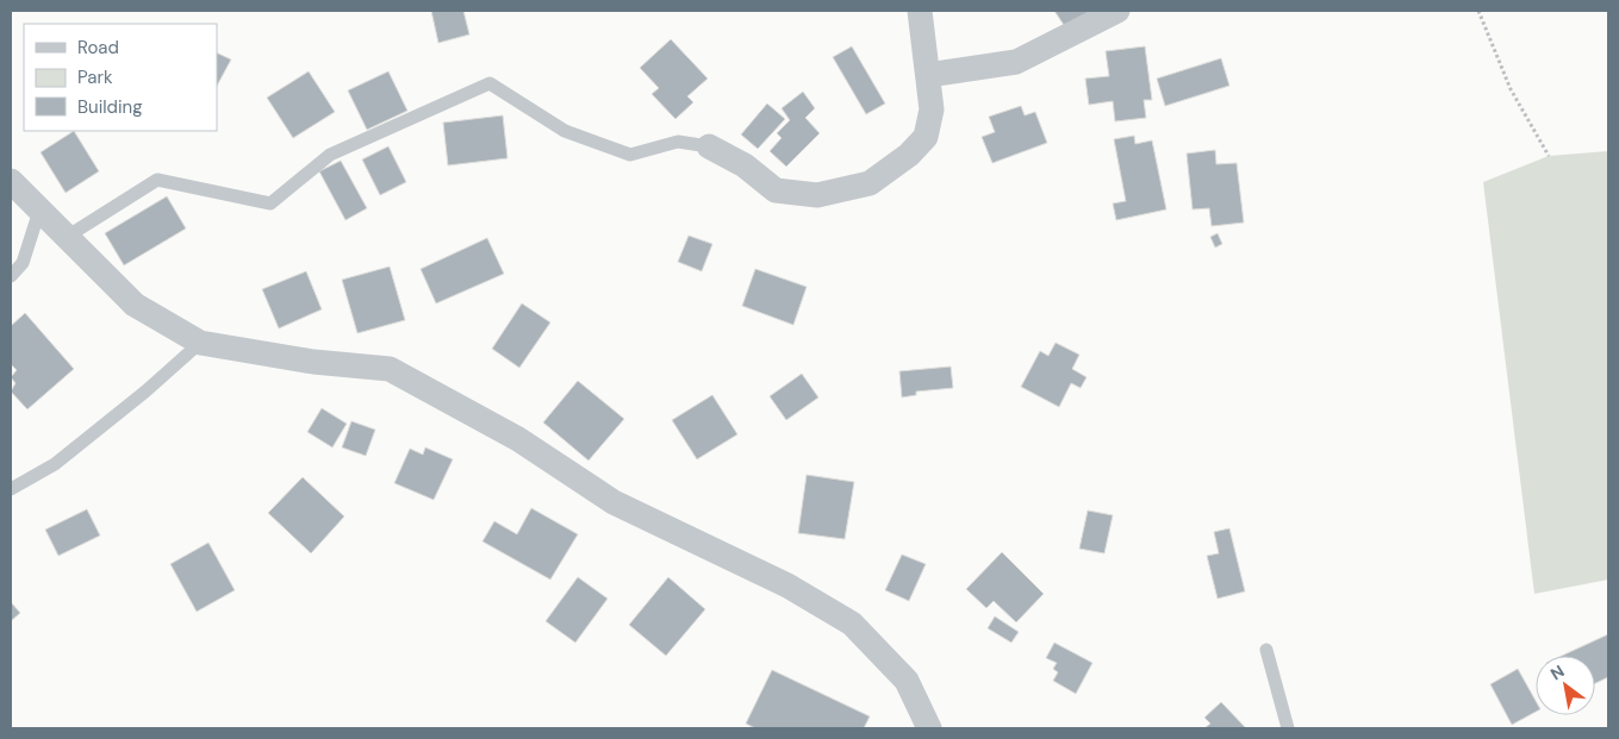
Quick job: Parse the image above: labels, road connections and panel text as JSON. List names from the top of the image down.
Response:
{
  "legend": ["Road", "Park", "Building"],
  "north": "top left"
}
